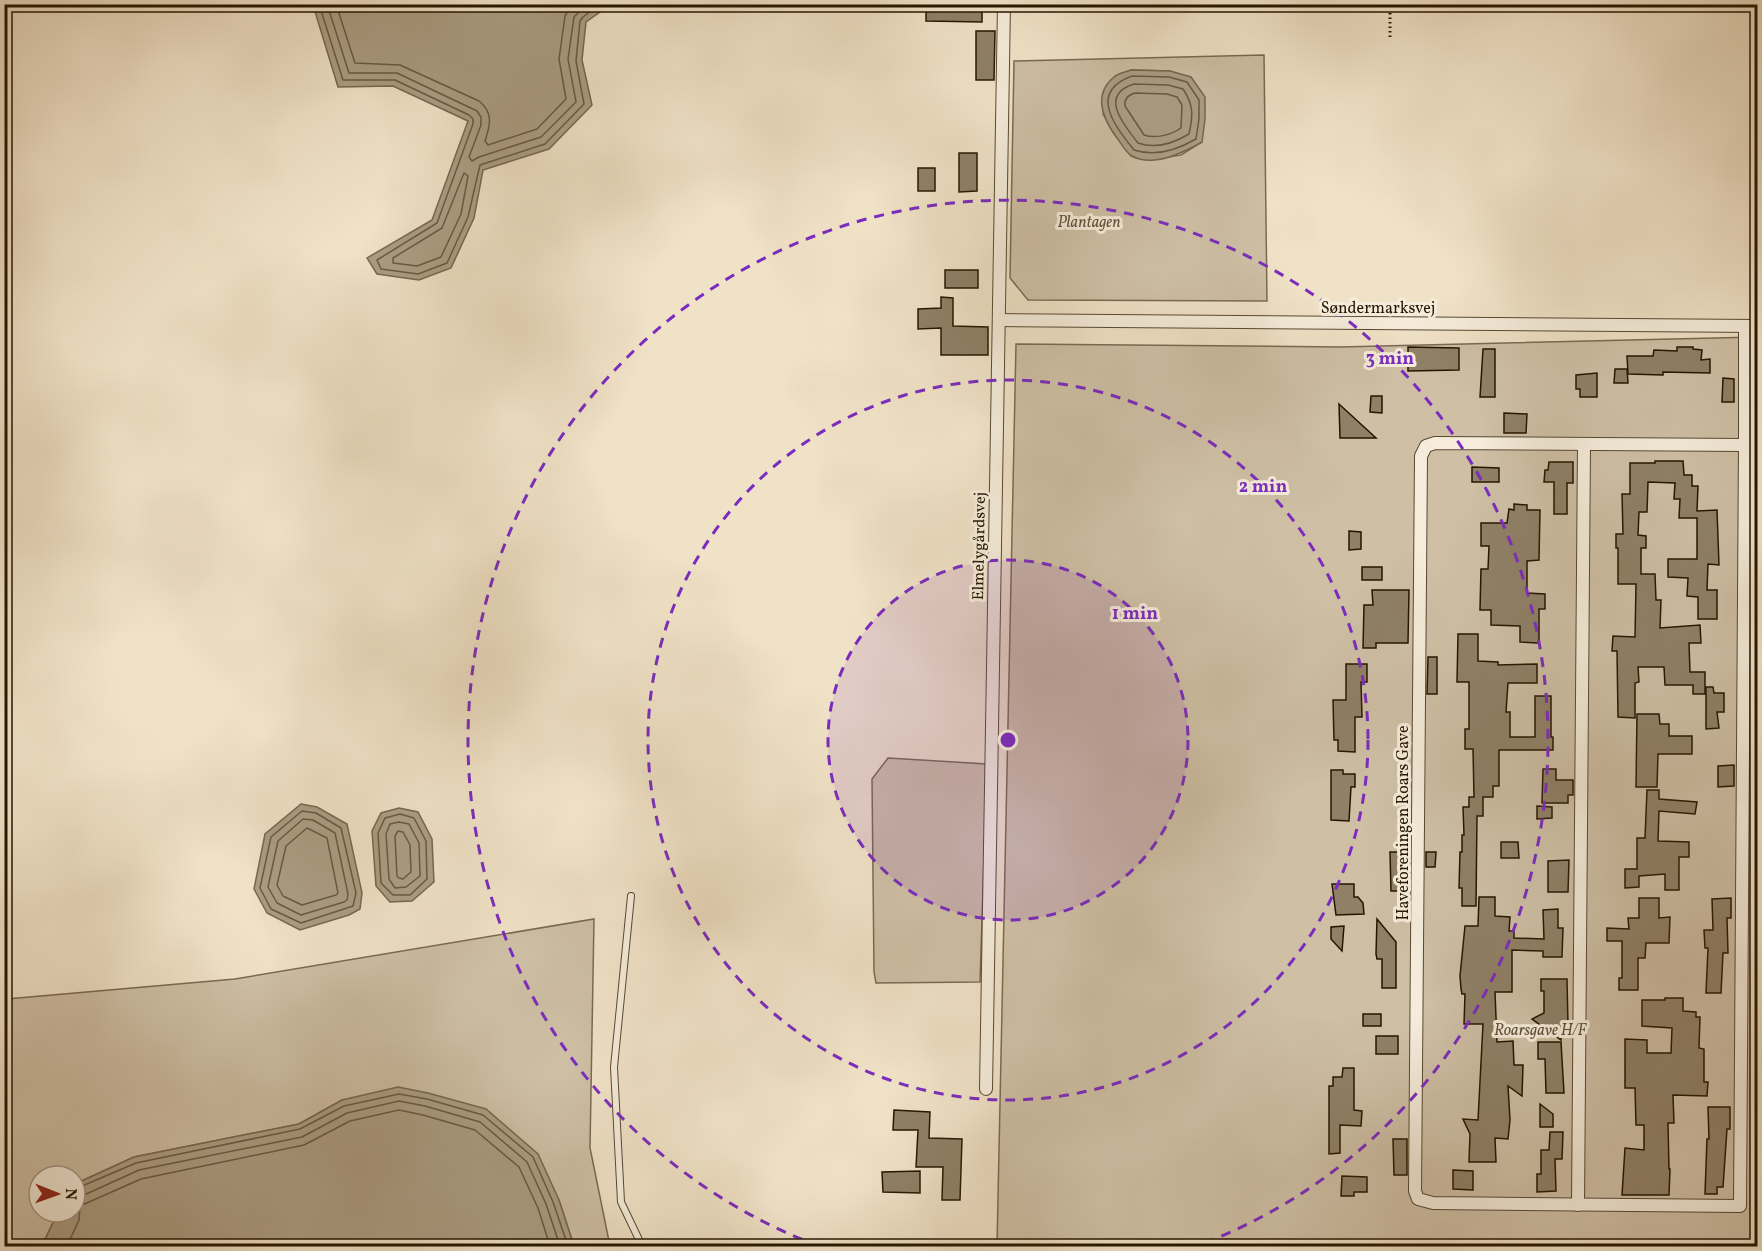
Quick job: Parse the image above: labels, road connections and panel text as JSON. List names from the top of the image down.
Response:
{
  "streets": {
    "street": ["Søndermarksvej", "Elmelygårdsvej", "Haveforeningen Roars Gave"]
  },
  "crossings": [
    ["Søndermarksvej", "Elmelygårdsvej"],
    ["Søndermarksvej", "Haveforeningen Roars Gave"]
  ],
  "parks": ["Plantagen", "Roarsgave H/F"],
  "north": "right",
  "rings": ["3 min", "2 min", "1 min"]
}
